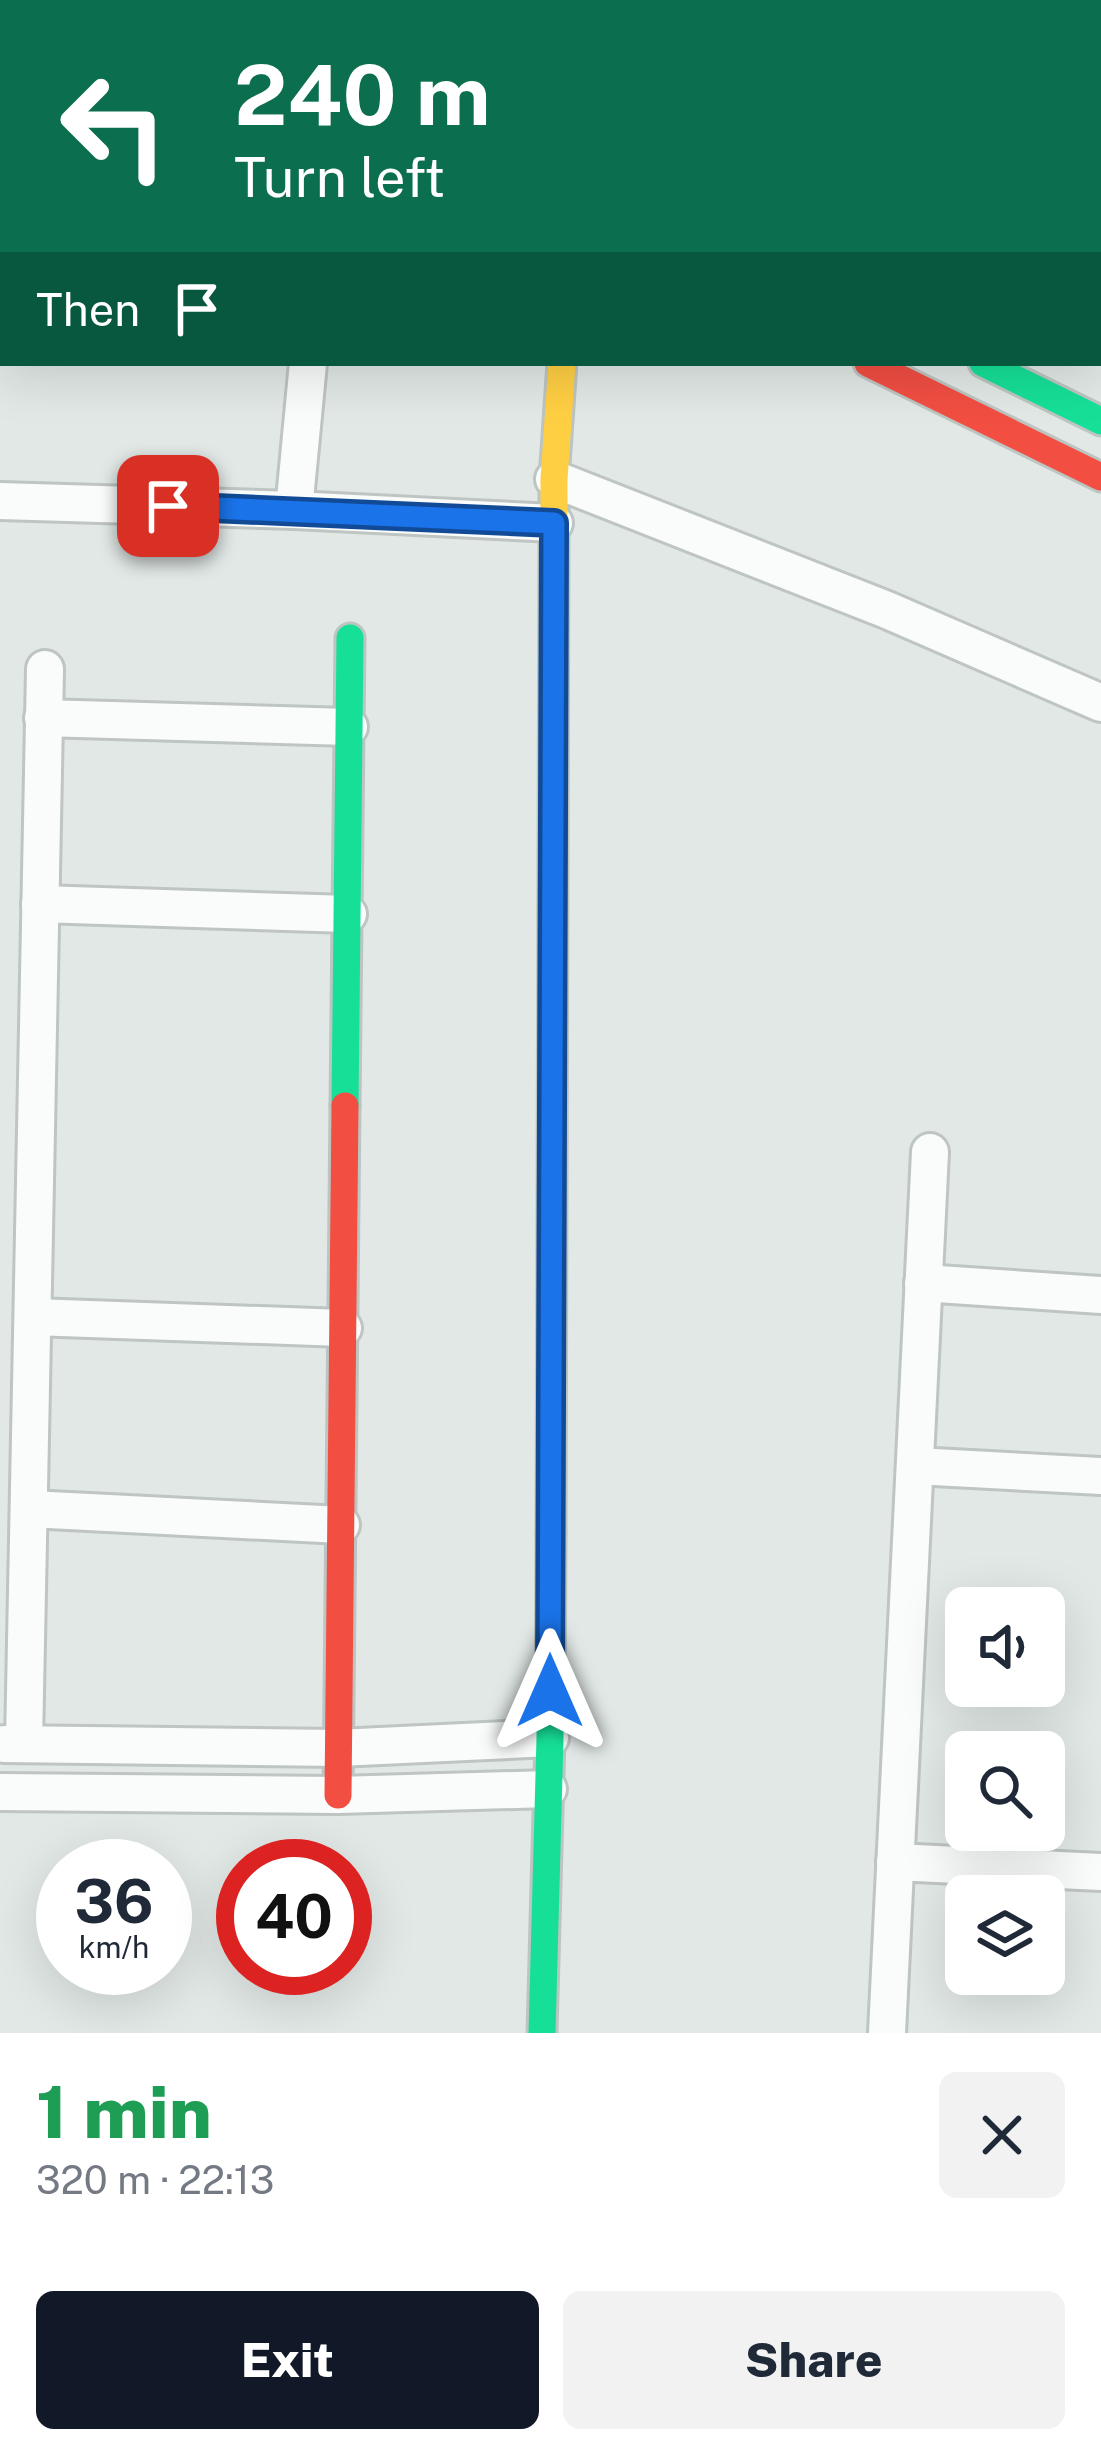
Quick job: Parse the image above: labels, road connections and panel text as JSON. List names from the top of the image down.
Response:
{
  "page": {
    "turn": ["240 m", "Turn left"],
    "then": "Then",
    "speed": "36 km/h",
    "limit": "40",
    "heading": ["1 min", "320 m · 22:13"],
    "buttons": ["Exit", "Share"]
  }
}
